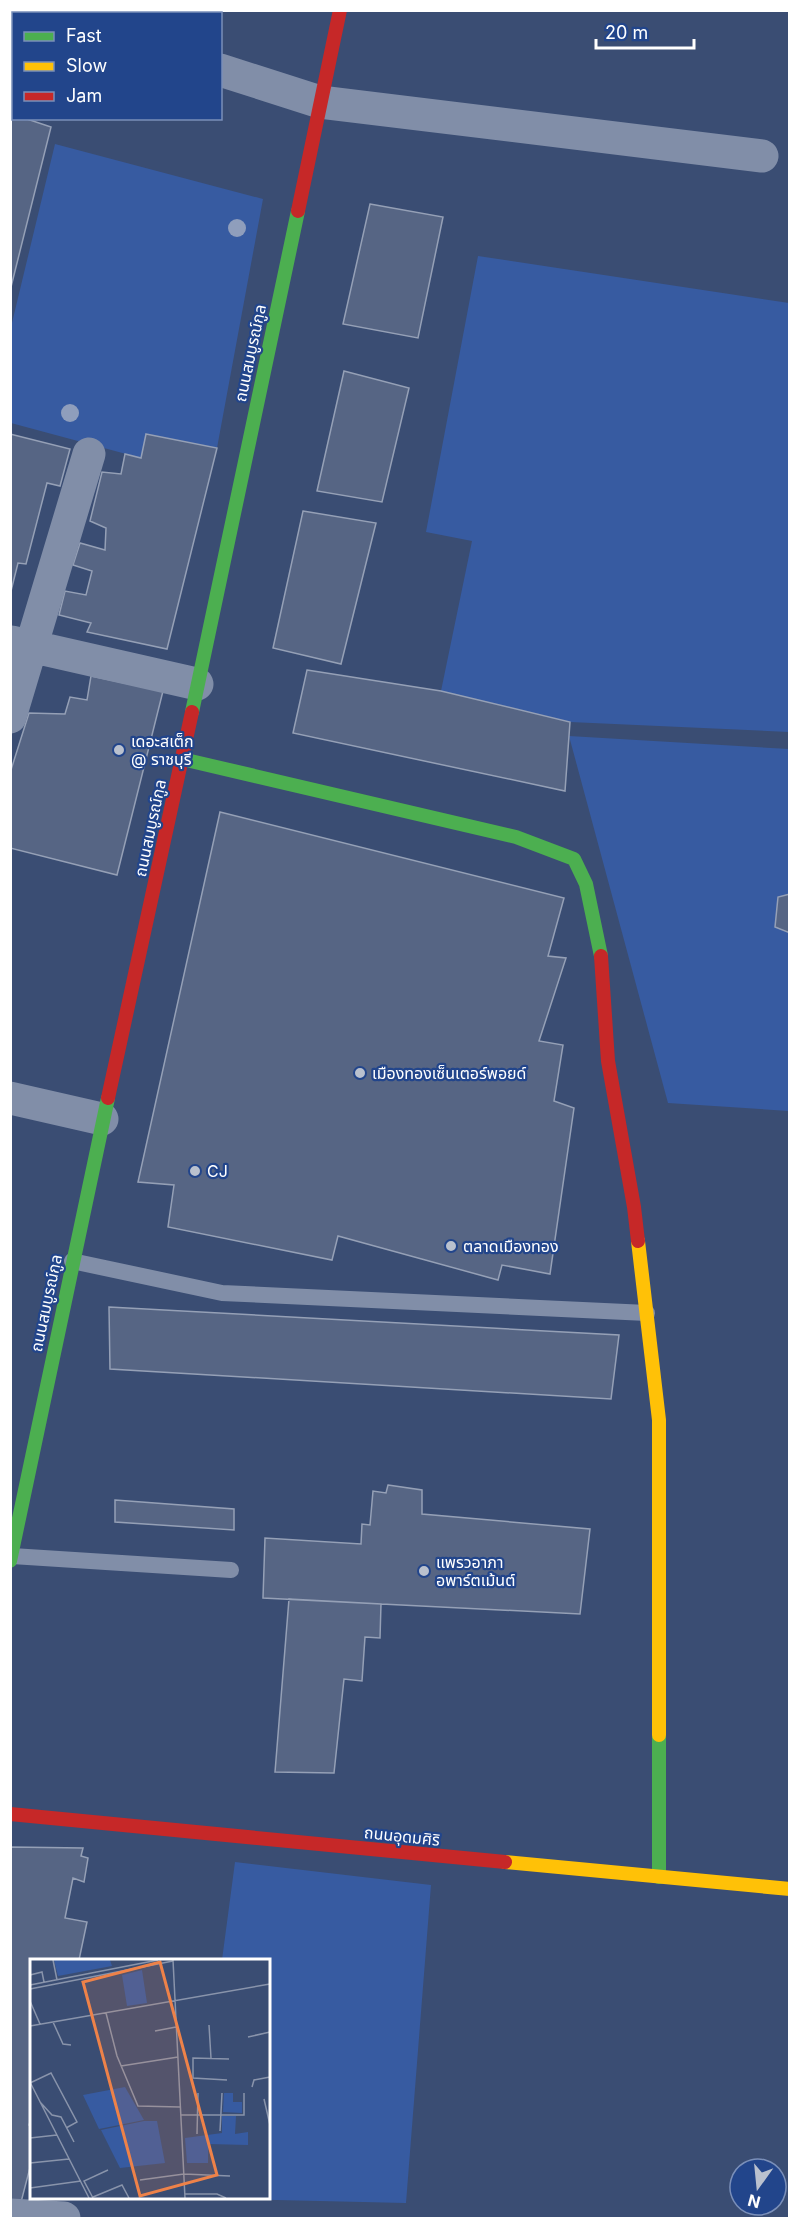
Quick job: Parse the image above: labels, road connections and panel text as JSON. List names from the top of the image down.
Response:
{
  "streets": {
    "street": ["ถนนสมบูรณ์กูล", "ถนนอุดมศิริ"]
  },
  "places": [
    "เดอะสเต็ก @ ราชบุรี",
    "เมืองทองเซ็นเตอร์พอยด์",
    "CJ",
    "ตลาดเมืองทอง",
    "แพรวอาภา อพาร์ตเม้นต์"
  ],
  "legend": ["Fast", "Slow", "Jam"],
  "scale_bar": "20 m",
  "north": "bottom"
}
